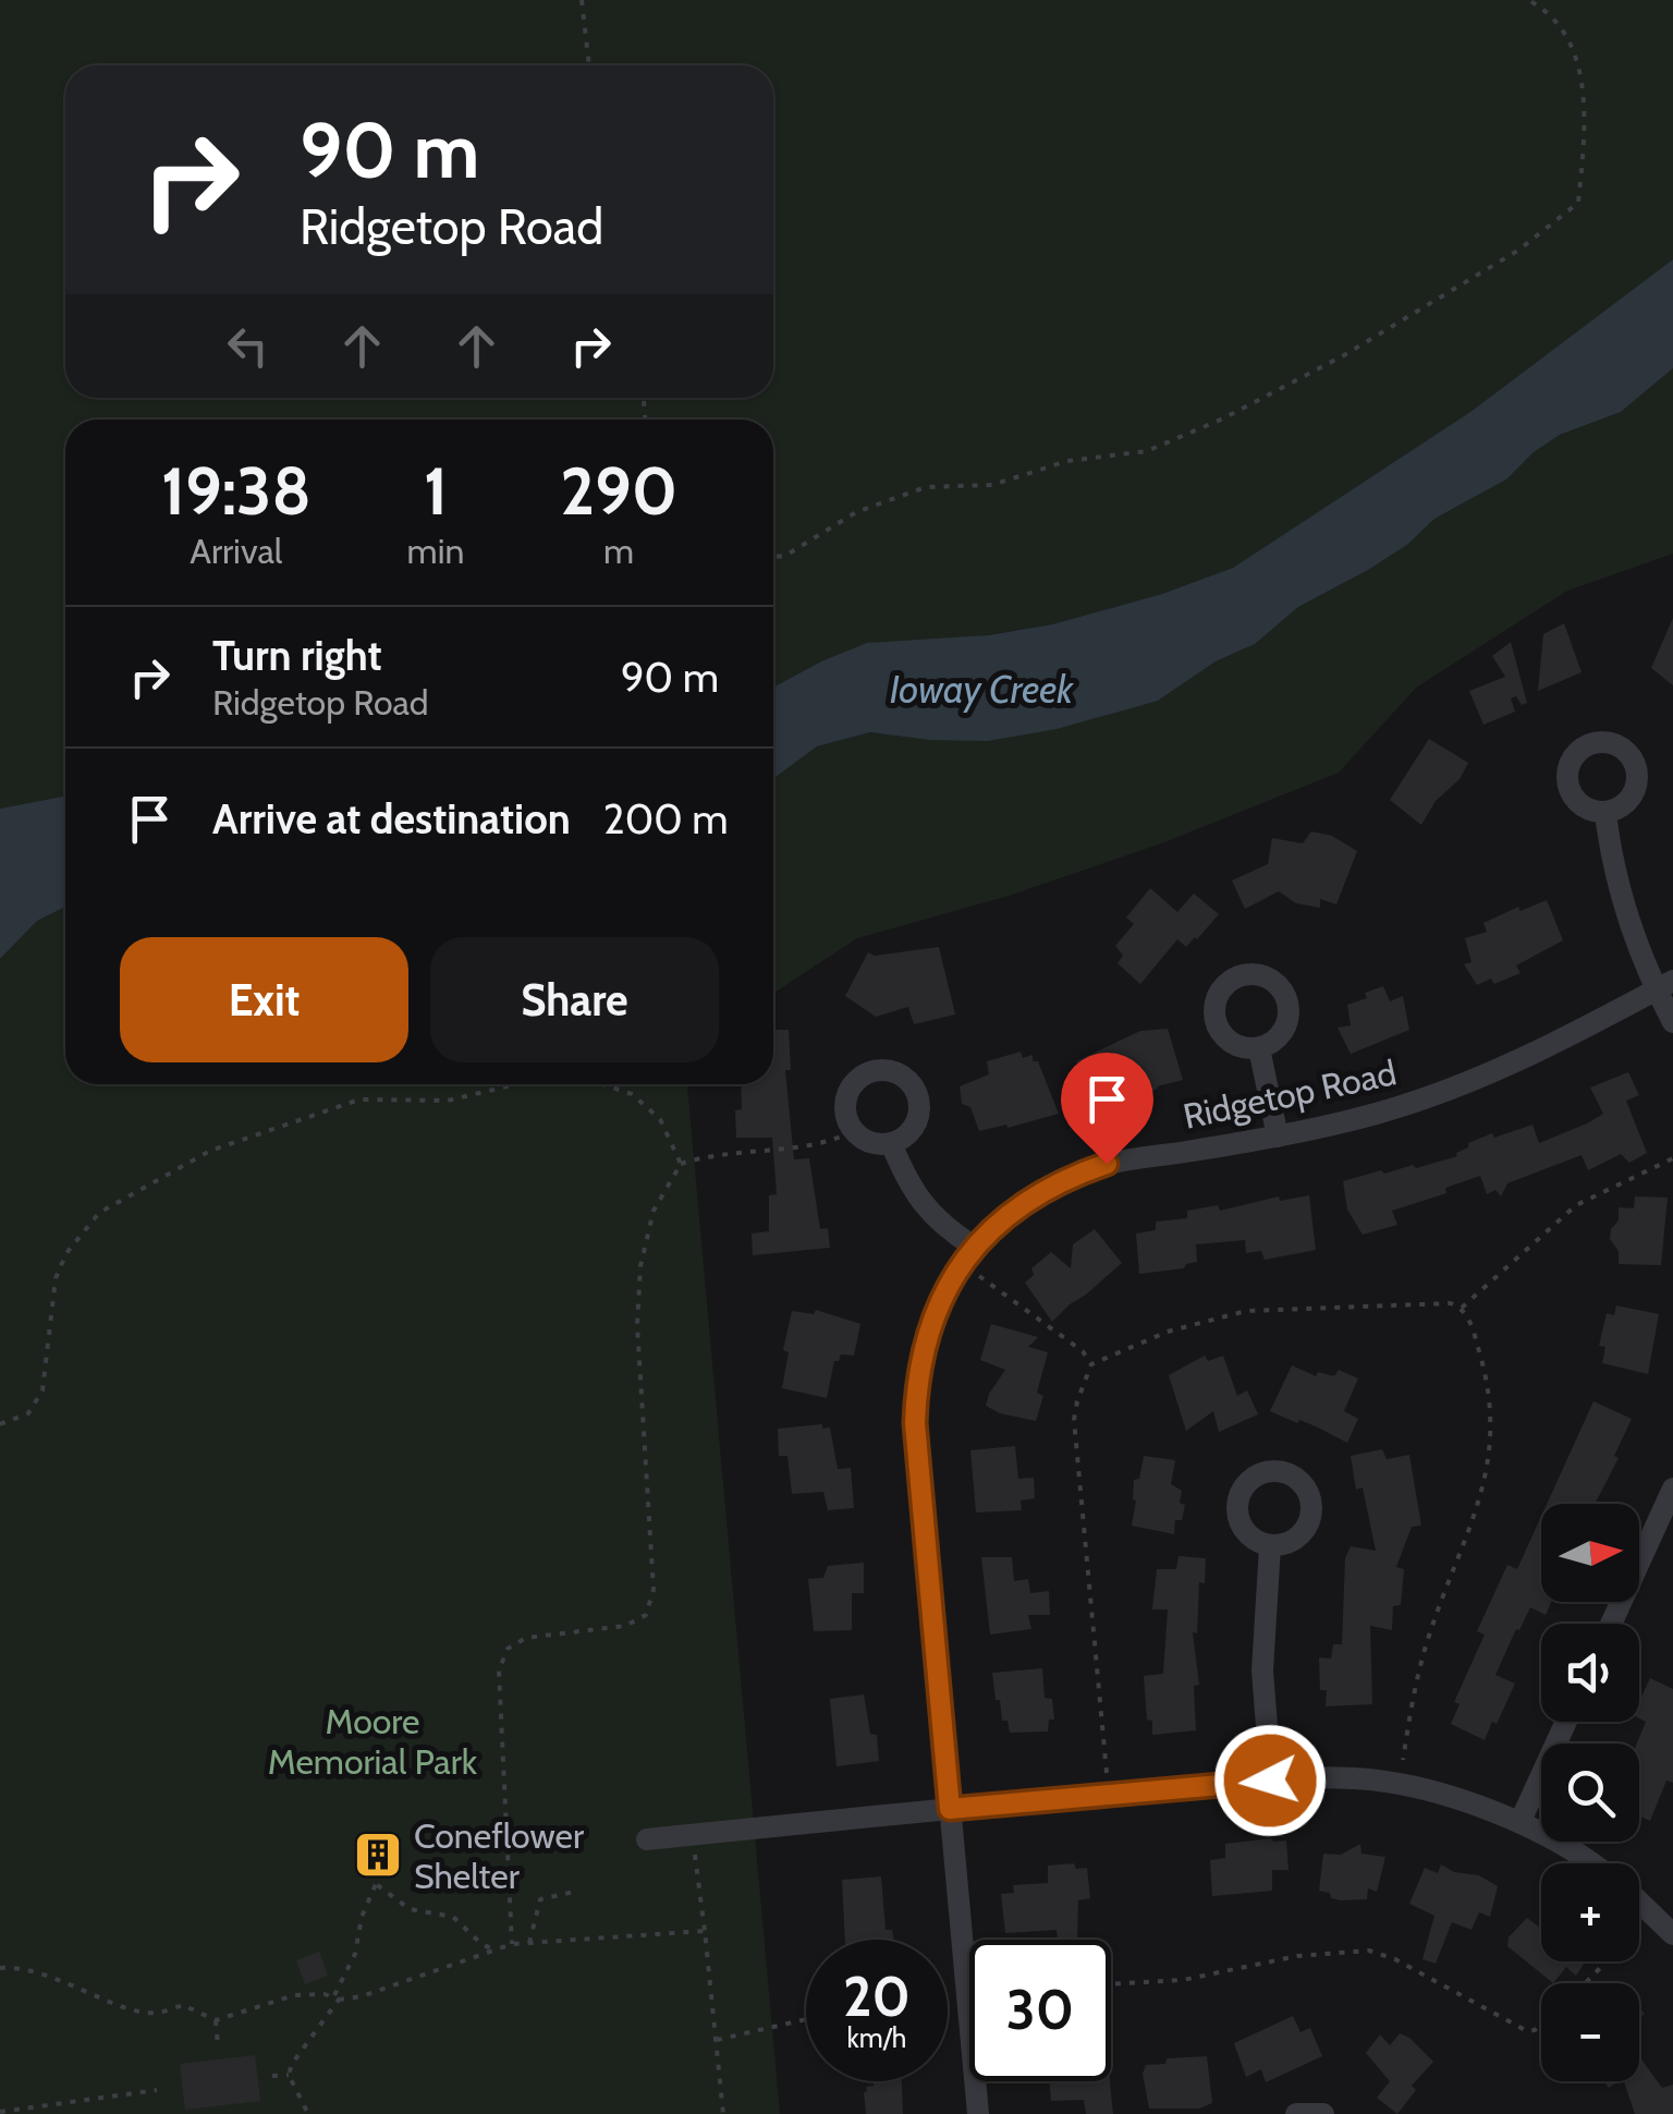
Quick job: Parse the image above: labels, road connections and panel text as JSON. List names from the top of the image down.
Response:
{
  "streets": {
    "street": ["Ridgetop Road"]
  },
  "water": ["Ioway Creek"],
  "parks": ["Moore Memorial Park"],
  "places": {
    "building": ["Coneflower Shelter"]
  },
  "north": "right",
  "page": {
    "turn": ["90 m", "Ridgetop Road"],
    "eta": [
      "19:38",
      "Arrival",
      "1",
      "min",
      "290",
      "m"
    ],
    "list": [
      {
        "name": "Turn right",
        "note": "Ridgetop Road",
        "value": "90 m"
      },
      {
        "name": "Arrive at destination",
        "value": "200 m"
      }
    ],
    "buttons": ["Exit", "Share"],
    "map_buttons": ["+", "−"],
    "speed": "20 km/h",
    "limit": "30"
  }
}
